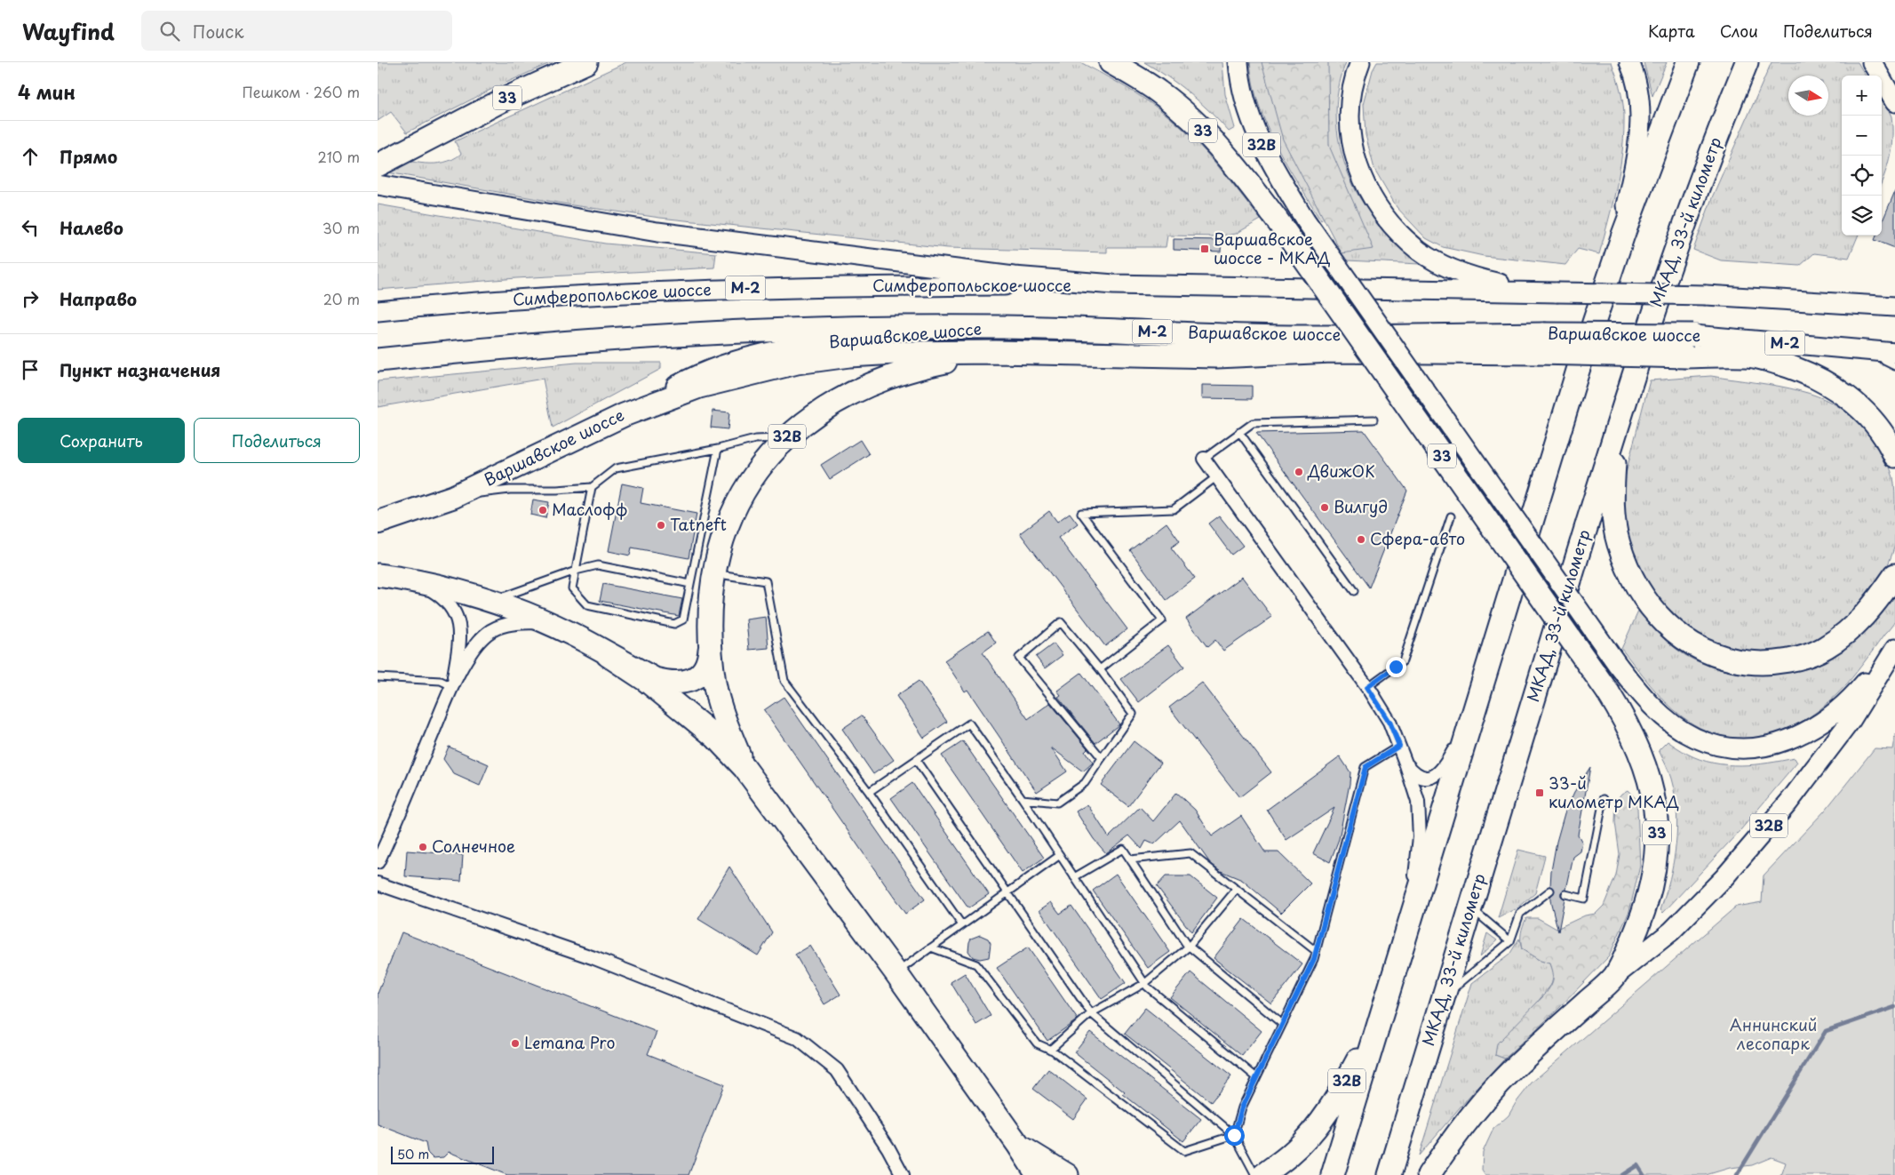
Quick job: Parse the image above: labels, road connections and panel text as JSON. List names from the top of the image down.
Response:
{
  "streets": {
    "highway": [
      "33",
      "32B",
      "МКАД, 33-й километр",
      "М-2",
      "Варшавское шоссе"
    ],
    "main road": ["Симферопольское шоссе"]
  },
  "crossings": [
    ["33", "32B"],
    ["Симферопольское шоссе", "М-2"],
    ["М-2", "Варшавское шоссе"]
  ],
  "parks": ["Аннинский лесопарк"],
  "places": {
    "transit": ["Варшавское шоссе - МКАД", "33-й километр МКАД"],
    "other": [
      "ДвижОК",
      "Вилгуд",
      "Маслофф",
      "Tatneft",
      "Сфера-авто",
      "Солнечное",
      "Lemana Pro"
    ]
  },
  "scale_bar": "50 m",
  "north": "right",
  "page": {
    "header": "Wayfind",
    "search": "Поиск",
    "nav": ["Карта", "Слои", "Поделиться"],
    "heading": ["4 мин", "Пешком · 260 m"],
    "map_buttons": ["+", "−"],
    "list": [
      ["Прямо", "210 m"],
      ["Налево", "30 m"],
      ["Направо", "20 m"],
      "Пункт назначения"
    ],
    "buttons": ["Сохранить", "Поделиться"],
    "scale": "50 m"
  }
}
